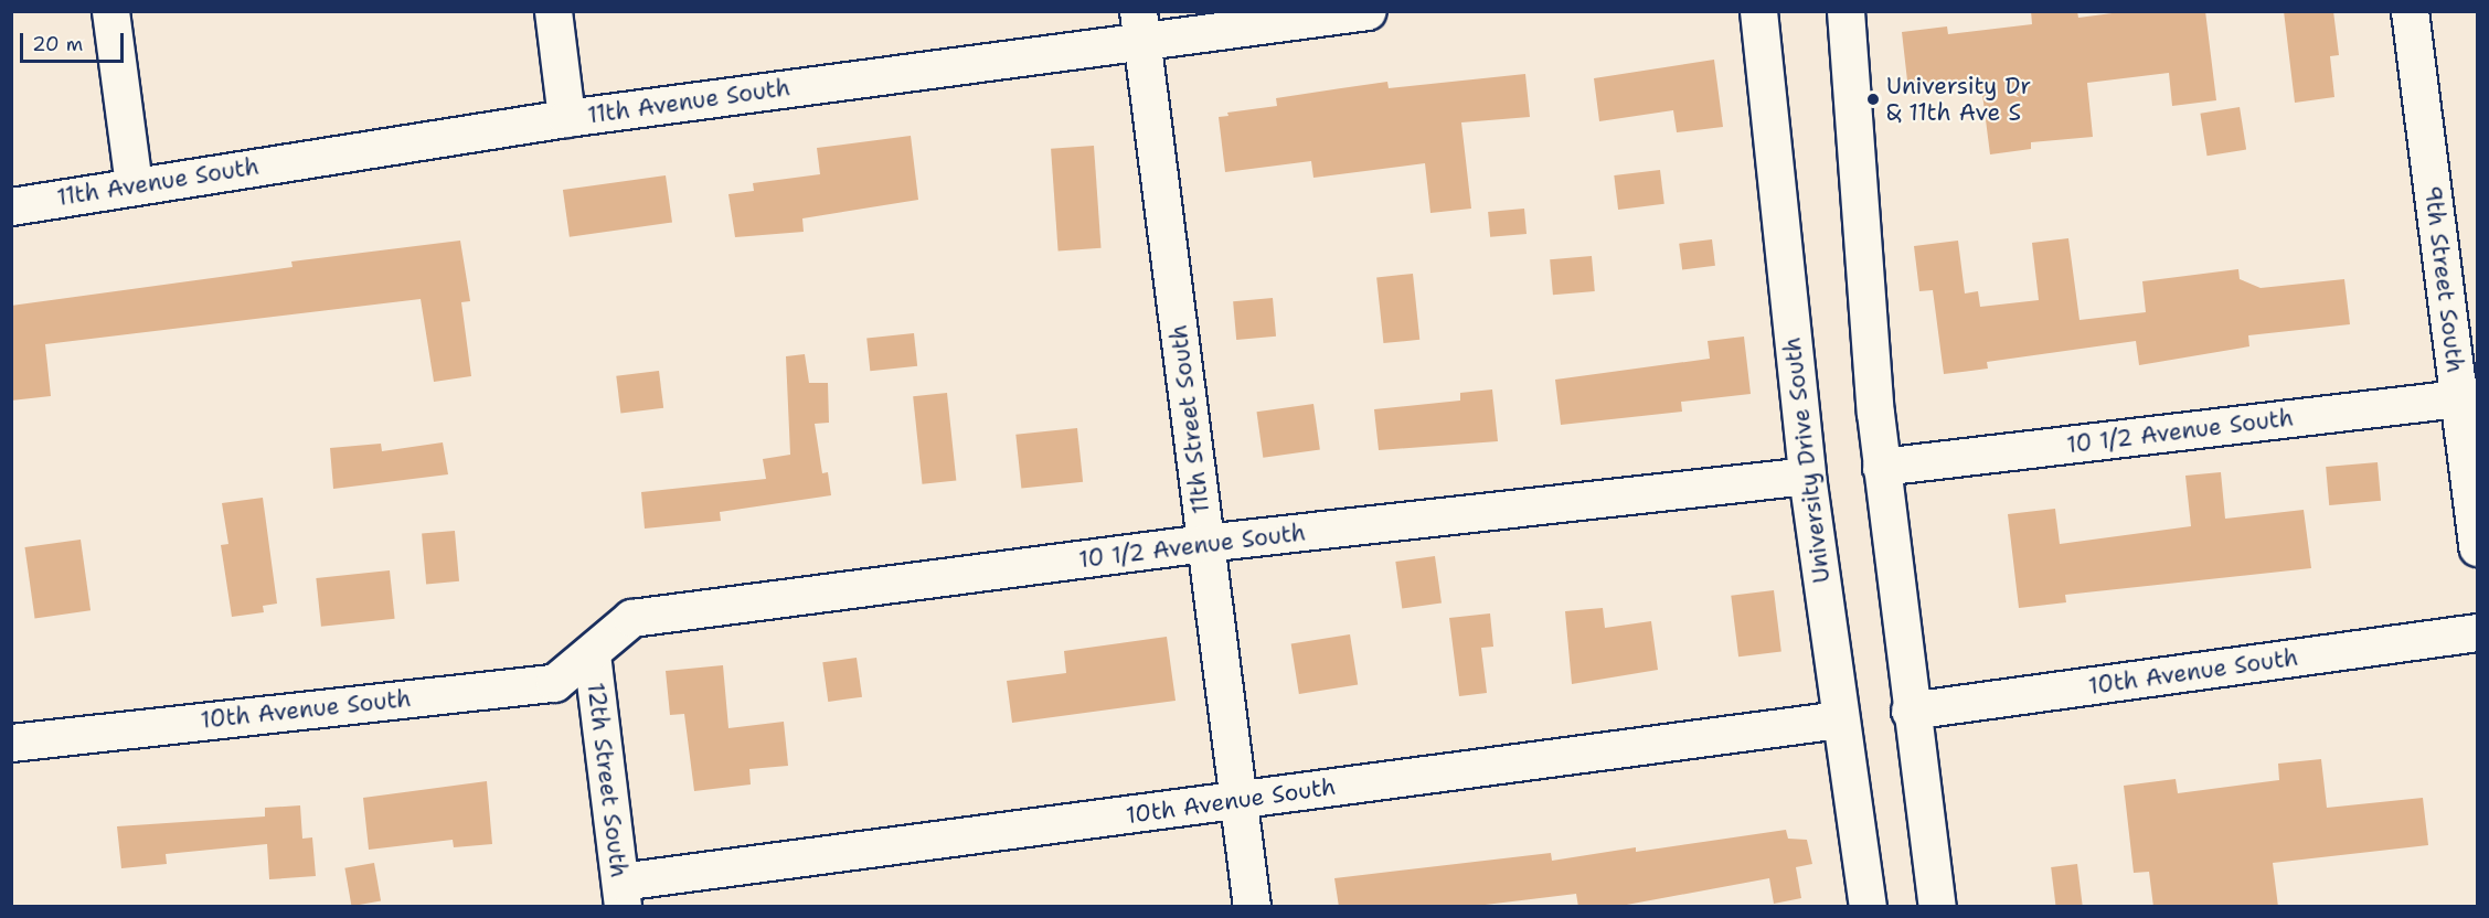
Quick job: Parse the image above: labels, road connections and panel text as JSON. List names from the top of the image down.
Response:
{
  "streets": {
    "street": [
      "11th Avenue South",
      "9th Street South",
      "11th Street South",
      "10 1/2 Avenue South",
      "University Drive South",
      "10th Avenue South",
      "12th Street South"
    ]
  },
  "crossings": [
    ["11th Avenue South", "11th Street South"],
    ["9th Street South", "10 1/2 Avenue South"],
    ["11th Street South", "10 1/2 Avenue South"],
    ["11th Street South", "10th Avenue South"],
    ["10 1/2 Avenue South", "University Drive South"],
    ["10 1/2 Avenue South", "10th Avenue South"],
    ["10 1/2 Avenue South", "12th Street South"],
    ["University Drive South", "10th Avenue South"],
    ["10th Avenue South", "12th Street South"]
  ],
  "places": ["University Dr & 11th Ave S"],
  "scale_bar": "20 m"
}
